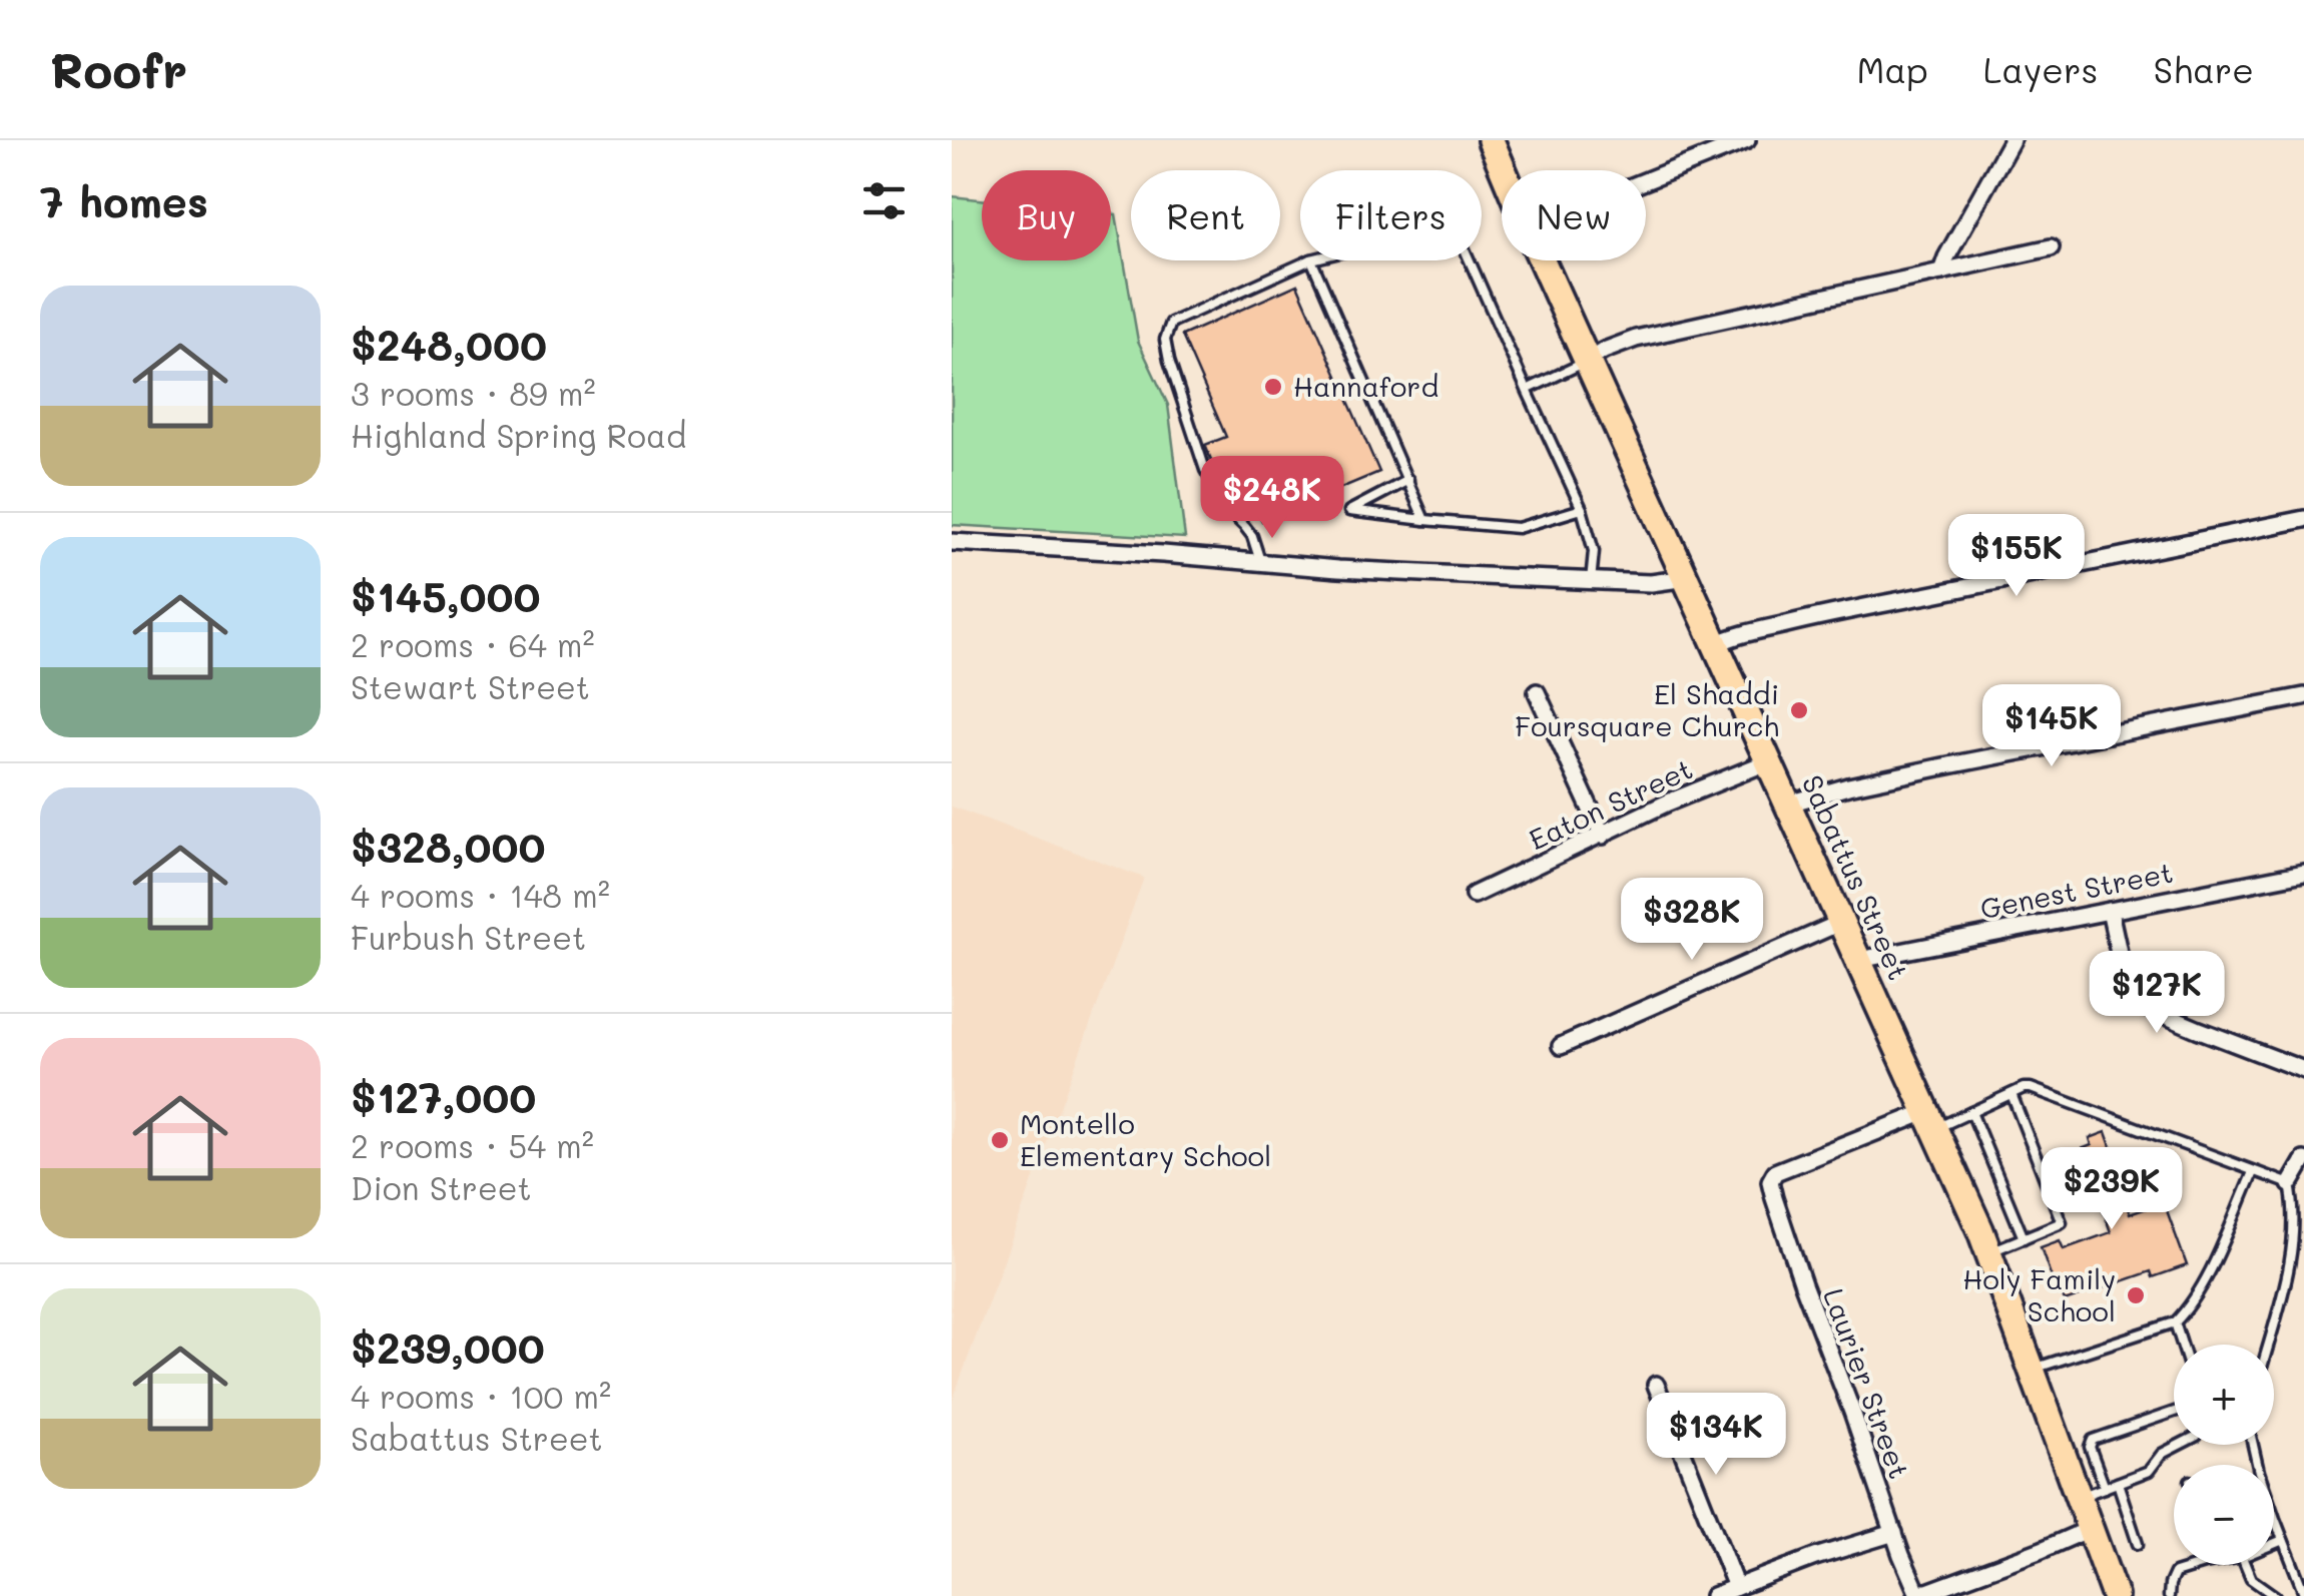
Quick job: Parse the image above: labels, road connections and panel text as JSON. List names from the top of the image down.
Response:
{
  "streets": {
    "main road": ["Sabattus Street"],
    "street": ["Eaton Street", "Genest Street", "Laurier Street"]
  },
  "crossings": [
    ["Eaton Street", "Sabattus Street"],
    ["Sabattus Street", "Genest Street"],
    ["Sabattus Street", "Laurier Street"]
  ],
  "places": [
    "Hannaford",
    "El Shaddi Foursquare Church",
    "Montello Elementary School",
    "Holy Family School"
  ],
  "page": {
    "header": "Roofr",
    "nav": ["Map", "Layers", "Share"],
    "heading": "7 homes",
    "chip": [
      "Buy",
      "Rent",
      "Filters",
      "New"
    ],
    "list": [
      {
        "name": "$248,000",
        "note": "3 rooms · 89 m² · Highland Spring Road"
      },
      {
        "name": "$145,000",
        "note": "2 rooms · 64 m² · Stewart Street"
      },
      {
        "name": "$328,000",
        "note": "4 rooms · 148 m² · Furbush Street"
      },
      {
        "name": "$127,000",
        "note": "2 rooms · 54 m² · Dion Street"
      },
      {
        "name": "$239,000",
        "note": "4 rooms · 100 m² · Sabattus Street"
      }
    ],
    "price": [
      "$248K",
      "$155K",
      "$145K",
      "$328K",
      "$127K",
      "$239K",
      "$134K"
    ],
    "map_buttons": ["+", "−"]
  }
}
